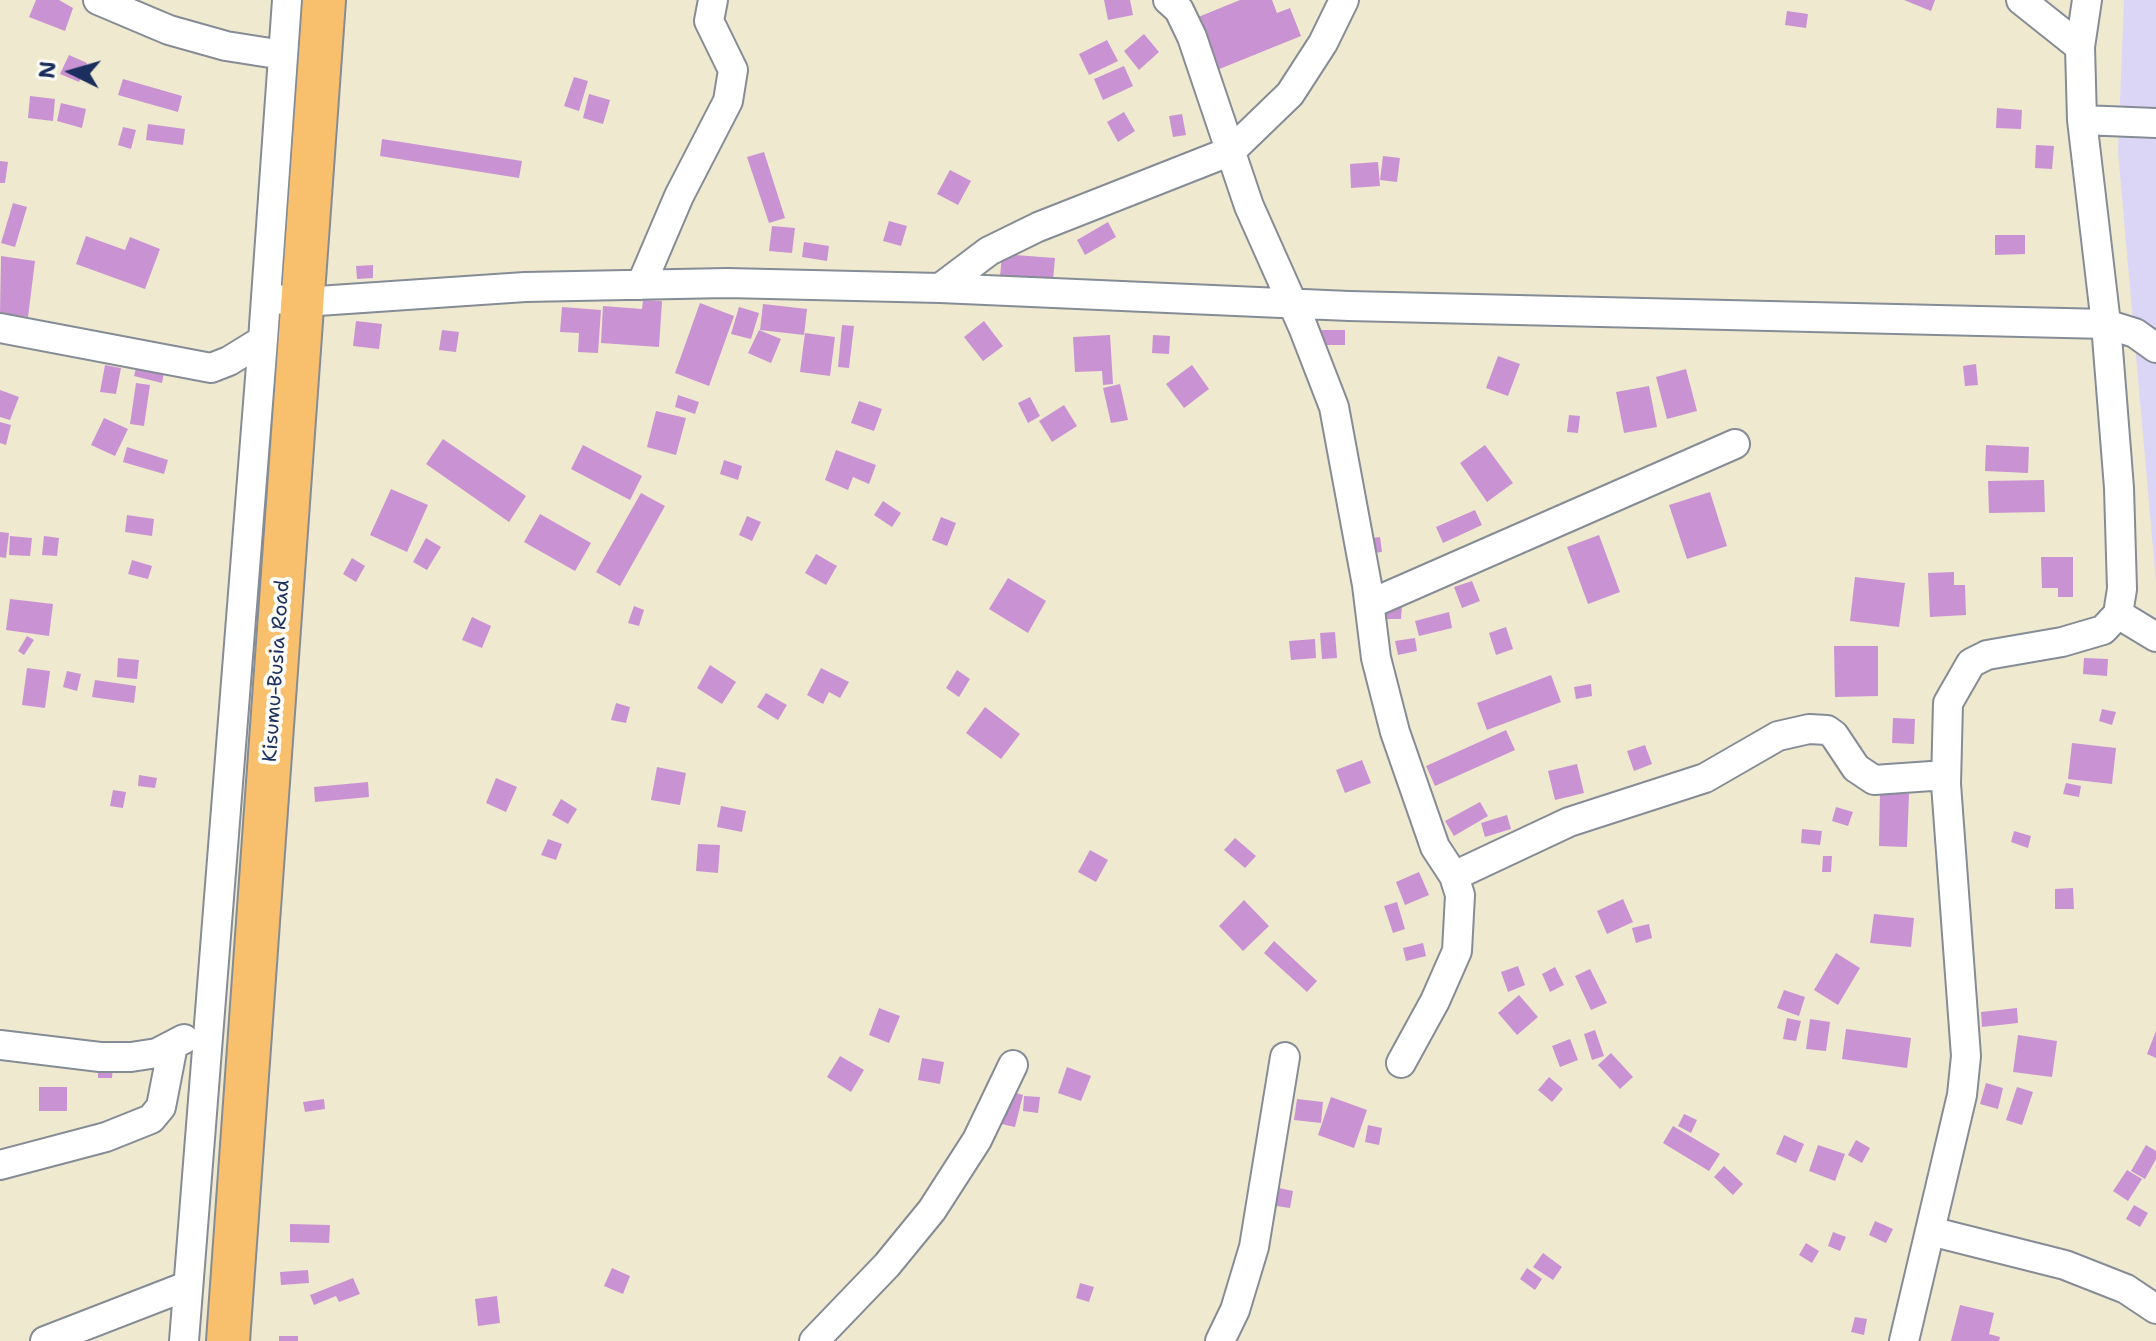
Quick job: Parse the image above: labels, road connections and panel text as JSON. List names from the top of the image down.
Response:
{
  "streets": {
    "highway": ["Kisumu-Busia Road"]
  },
  "north": "left"
}
